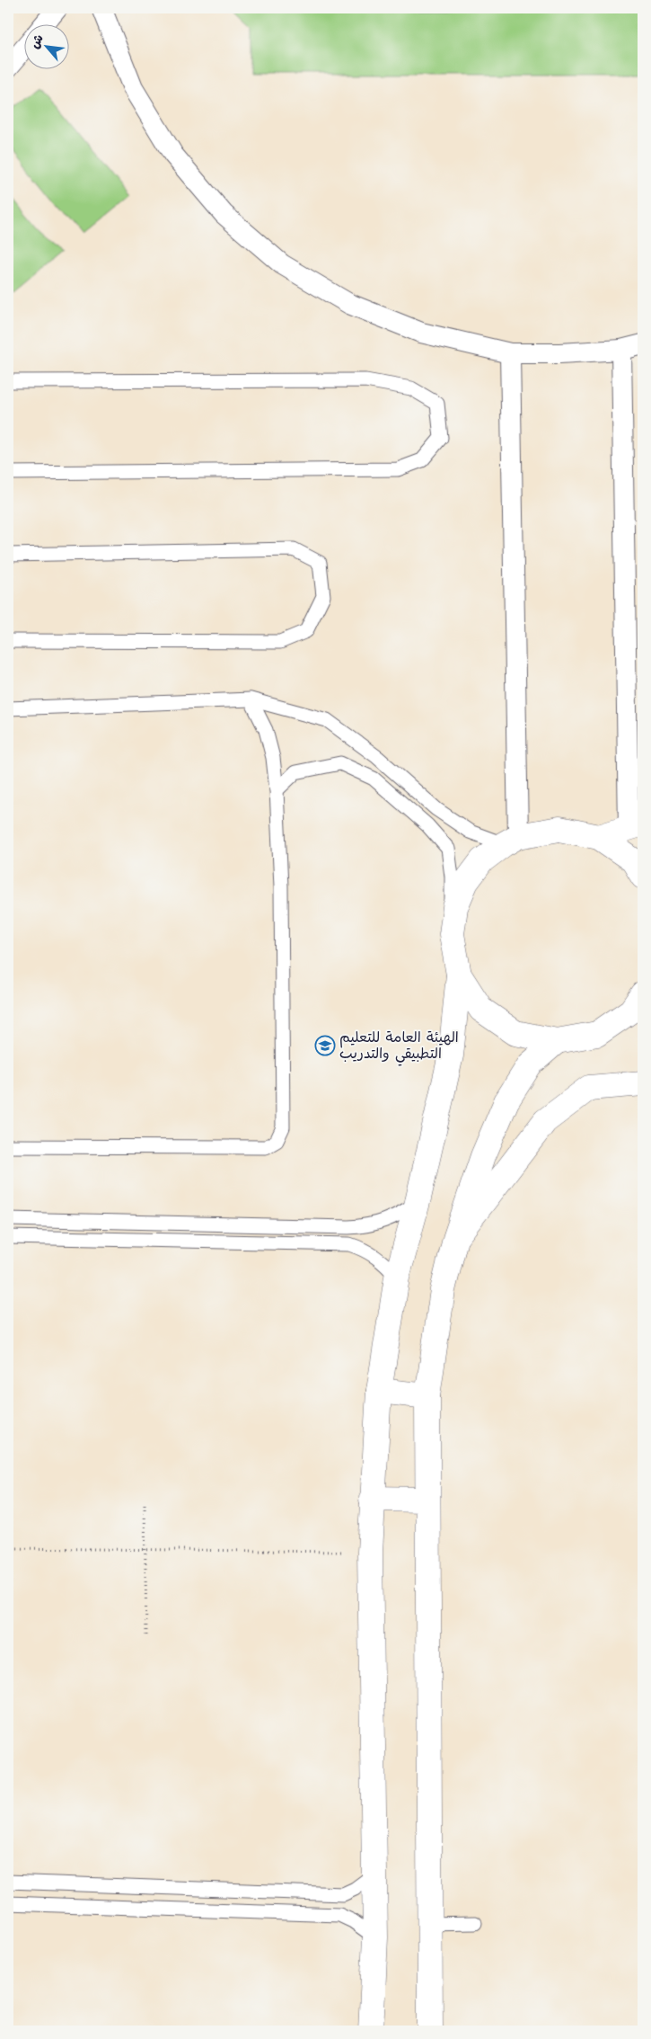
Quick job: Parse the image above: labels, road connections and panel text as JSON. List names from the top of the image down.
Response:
{
  "places": {
    "school or university": ["الهيئة العامة للتعليم التطبيقي والتدريب"]
  },
  "north": "top left"
}
